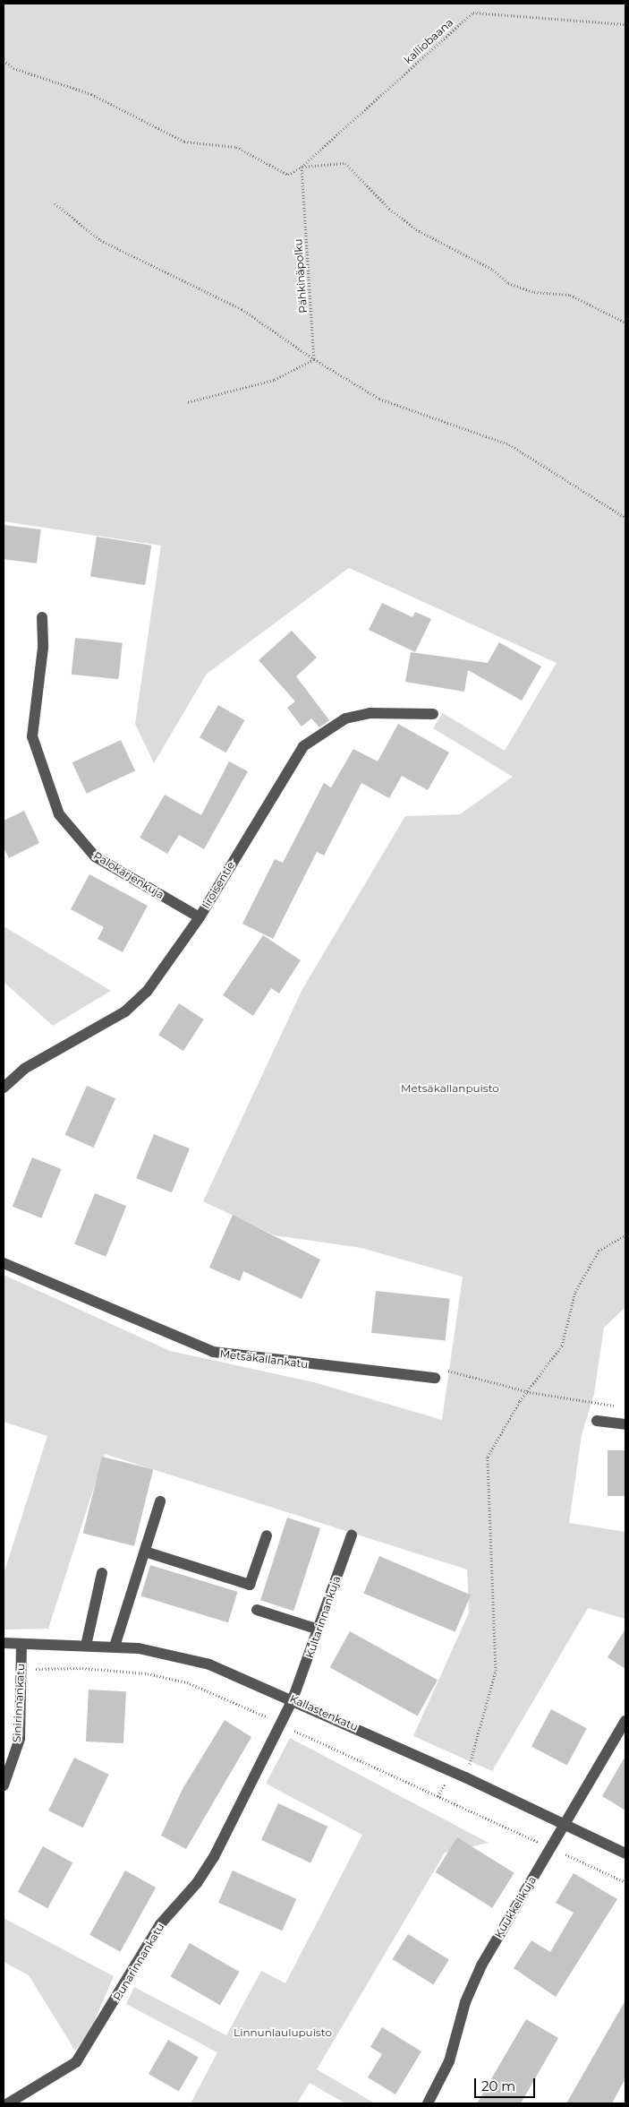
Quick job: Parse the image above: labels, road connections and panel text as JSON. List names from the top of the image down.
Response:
{
  "streets": {
    "street": [
      "Palokärjenkuja",
      "Iiroisentie",
      "Metsäkallankatu",
      "Kultarinnankuja",
      "Sinirinnankatu",
      "Kallastenkatu",
      "Kuukkelikuja",
      "Punarinnankatu"
    ],
    "path": ["kalliobaana", "Pähkinäpolku"]
  },
  "crossings": [
    ["kalliobaana", "Pähkinäpolku"],
    ["Palokärjenkuja", "Iiroisentie"],
    ["Kultarinnankuja", "Kallastenkatu"],
    ["Kultarinnankuja", "Punarinnankatu"],
    ["Sinirinnankatu", "Kallastenkatu"],
    ["Kallastenkatu", "Kuukkelikuja"],
    ["Kallastenkatu", "Punarinnankatu"]
  ],
  "parks": ["Metsäkallanpuisto", "Linnunlaulupuisto"],
  "scale_bar": "20 m"
}
